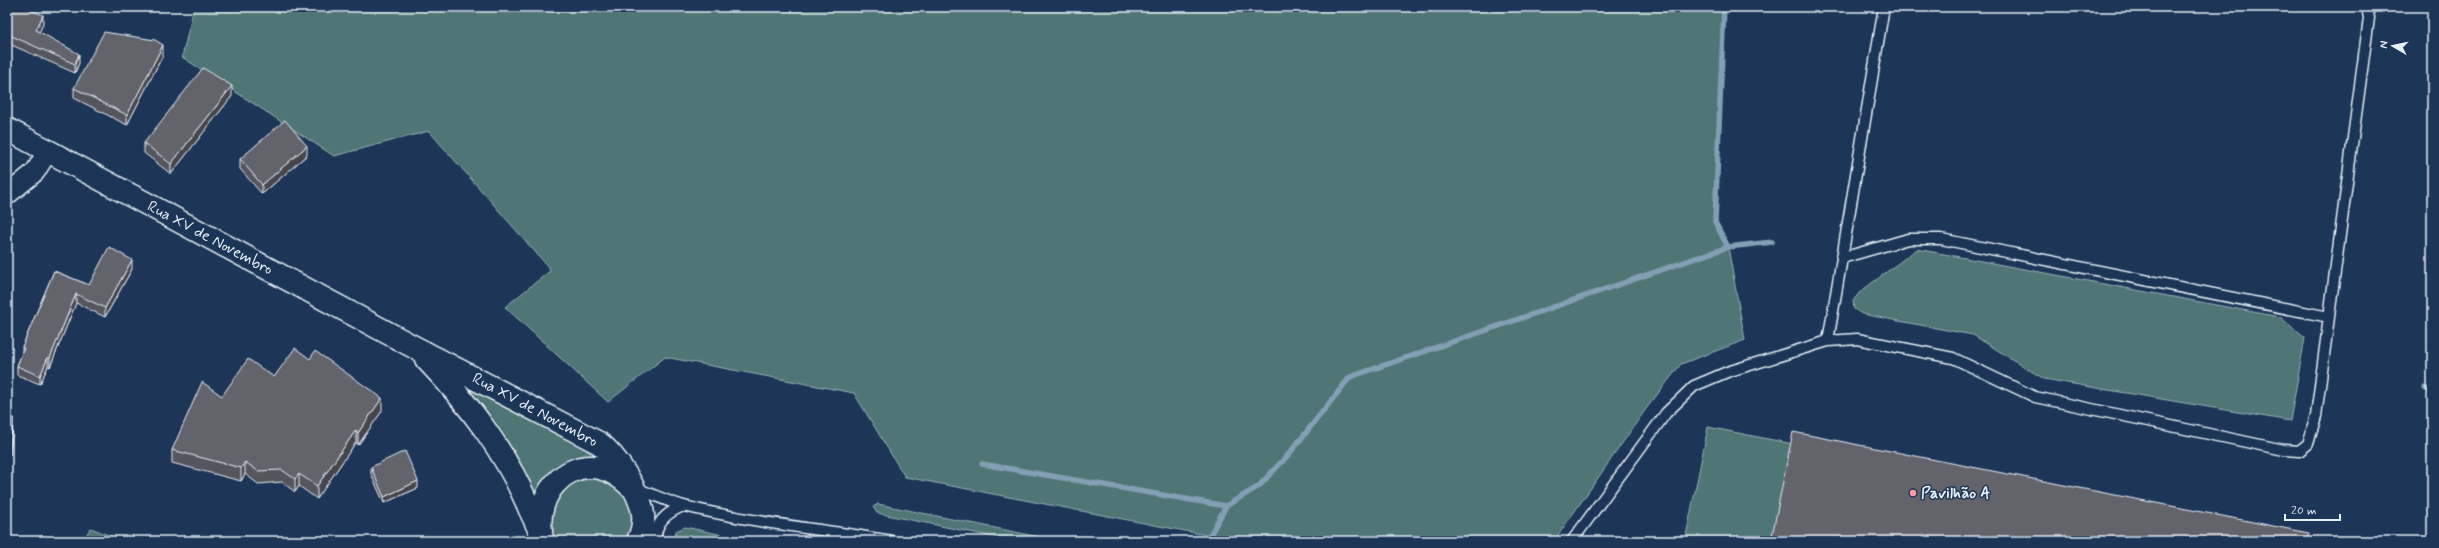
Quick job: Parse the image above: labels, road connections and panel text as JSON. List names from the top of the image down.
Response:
{
  "streets": {
    "main road": ["Rua XV de Novembro"]
  },
  "places": ["Pavilhão A"],
  "scale_bar": "20 m",
  "north": "left"
}
